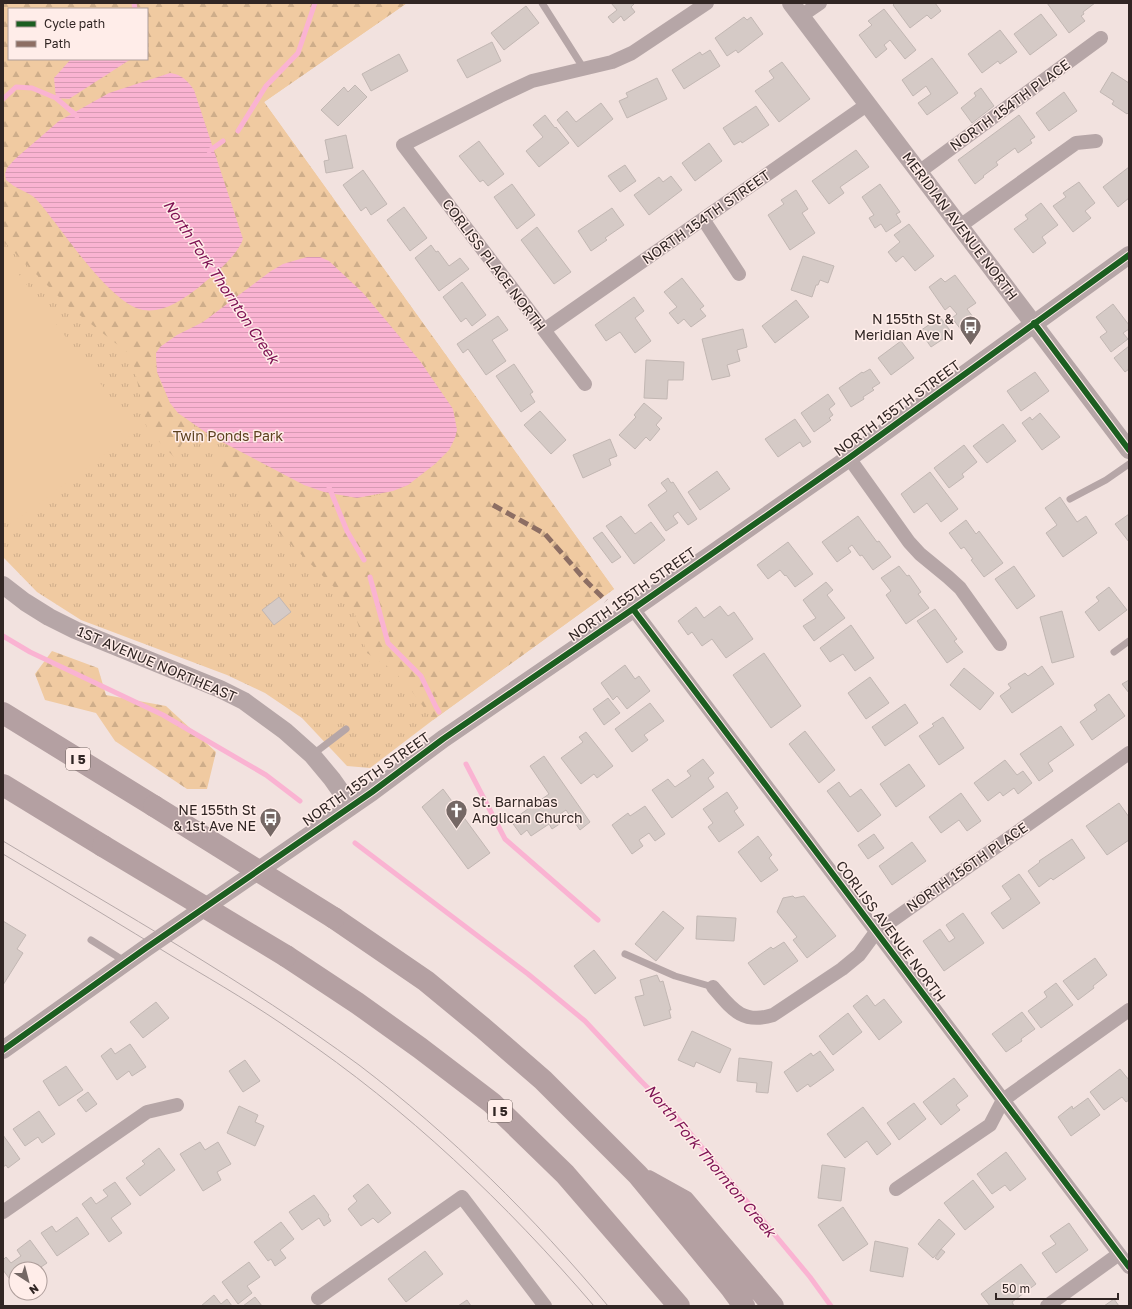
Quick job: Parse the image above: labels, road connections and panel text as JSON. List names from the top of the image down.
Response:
{
  "streets": {
    "highway": ["I 5"],
    "street": [
      "NORTH 154TH PLACE",
      "NORTH 154TH STREET",
      "MERIDIAN AVENUE NORTH",
      "CORLISS PLACE NORTH",
      "NORTH 155TH STREET",
      "1ST AVENUE NORTHEAST",
      "NORTH 156TH PLACE",
      "CORLISS AVENUE NORTH"
    ]
  },
  "crossings": [
    ["NORTH 154TH PLACE", "MERIDIAN AVENUE NORTH"],
    ["NORTH 154TH STREET", "MERIDIAN AVENUE NORTH"],
    ["NORTH 154TH STREET", "CORLISS PLACE NORTH"],
    ["MERIDIAN AVENUE NORTH", "NORTH 155TH STREET"],
    ["NORTH 155TH STREET", "1ST AVENUE NORTHEAST"],
    ["NORTH 155TH STREET", "CORLISS AVENUE NORTH"],
    ["NORTH 156TH PLACE", "CORLISS AVENUE NORTH"]
  ],
  "water": ["North Fork Thornton Creek"],
  "parks": ["Twin Ponds Park"],
  "places": {
    "bus stop": ["N 155th St & Meridian Ave N", "NE 155th St & 1st Ave NE"],
    "church": ["St. Barnabas Anglican Church"]
  },
  "legend": ["Cycle path", "Path"],
  "scale_bar": "50 m",
  "north": "bottom right"
}
